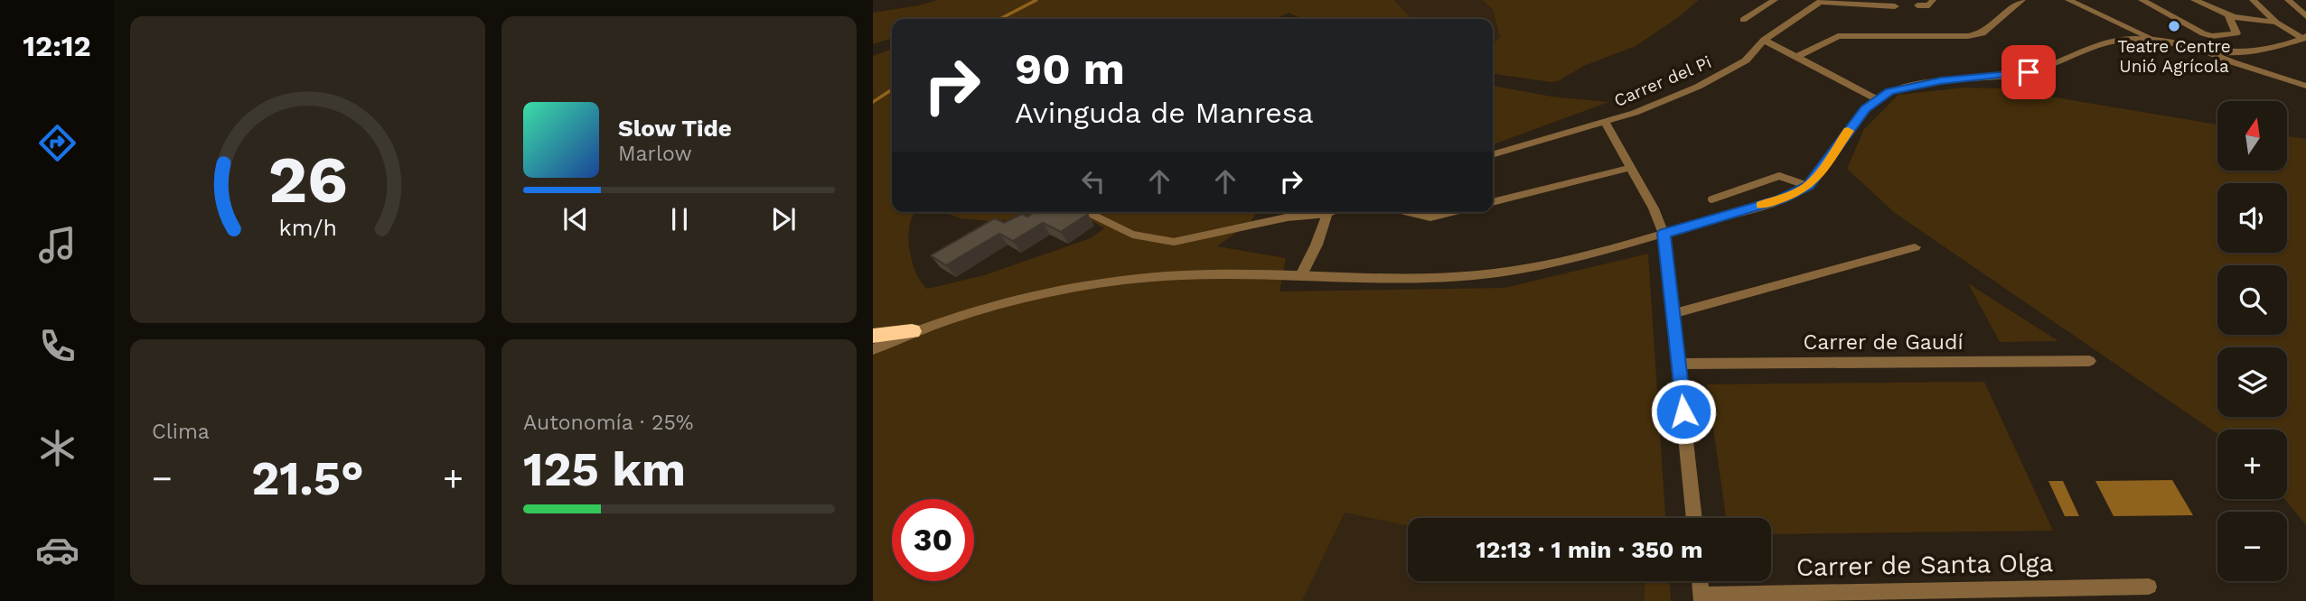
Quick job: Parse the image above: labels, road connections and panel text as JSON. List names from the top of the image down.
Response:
{
  "streets": {
    "street": ["Carrer del Pi", "Carrer de Gaudí", "Carrer de Santa Olga"]
  },
  "places": ["Teatre Centre Unió Agrícola"],
  "north": "top",
  "page": {
    "tabs": "12:12",
    "turn": ["90 m", "Avinguda de Manresa"],
    "map_buttons": ["+", "−"],
    "song": ["Slow Tide", "Marlow"],
    "tile": [
      "Clima",
      ["Autonomía · 25%", "125 km"]
    ],
    "heat": ["−", "21.5°", "+"],
    "limit": "30",
    "trip": "12:13 · 1 min · 350 m",
    "gauge": ["26", "km/h"]
  }
}
